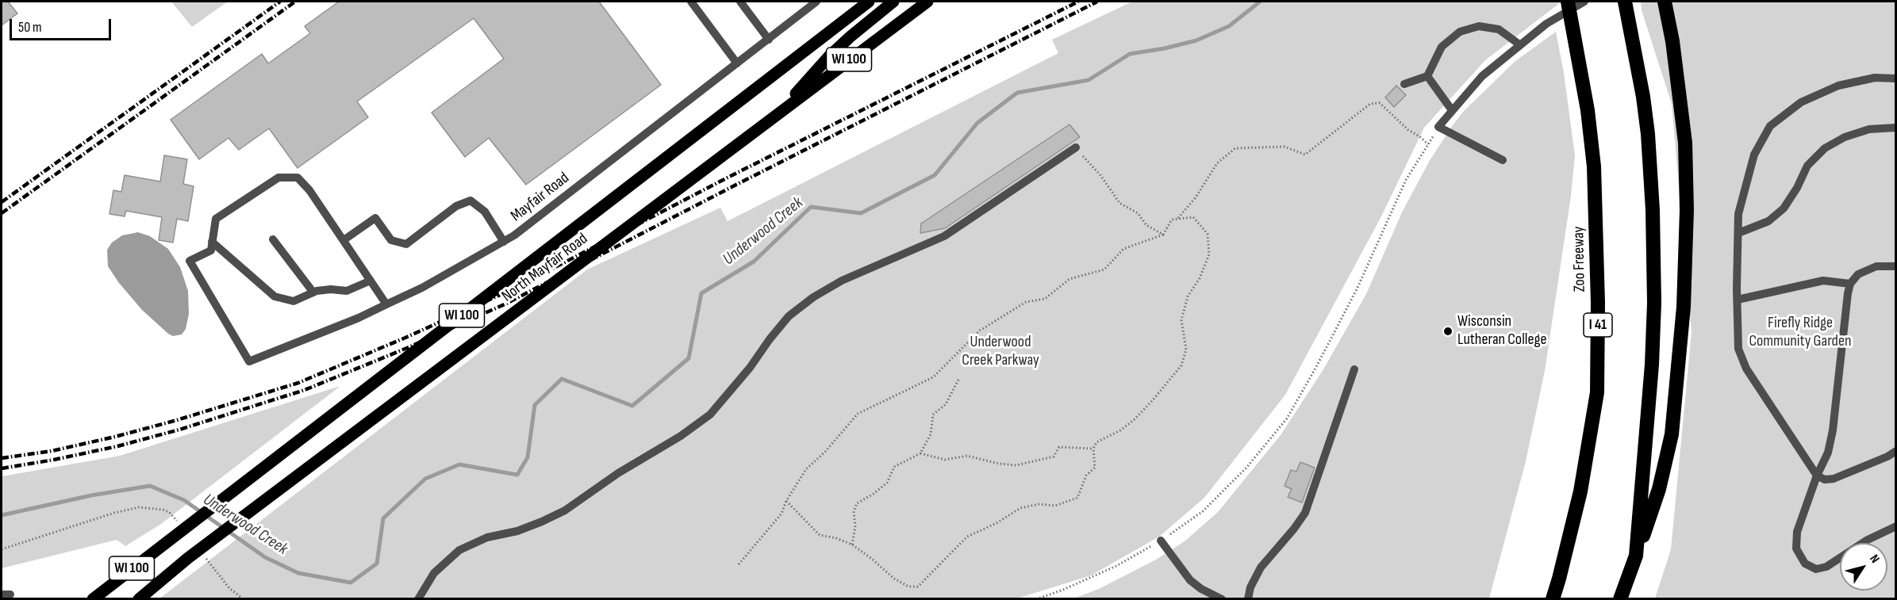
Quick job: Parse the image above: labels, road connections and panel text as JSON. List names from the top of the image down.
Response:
{
  "streets": {
    "highway": ["Zoo Freeway", "I 41"],
    "main road": ["WI 100", "North Mayfair Road"],
    "street": ["Mayfair Road"]
  },
  "water": ["Underwood Creek"],
  "parks": ["Firefly Ridge Community Garden", "Underwood Creek Parkway"],
  "places": ["Wisconsin Lutheran College"],
  "scale_bar": "50 m",
  "north": "top right"
}
